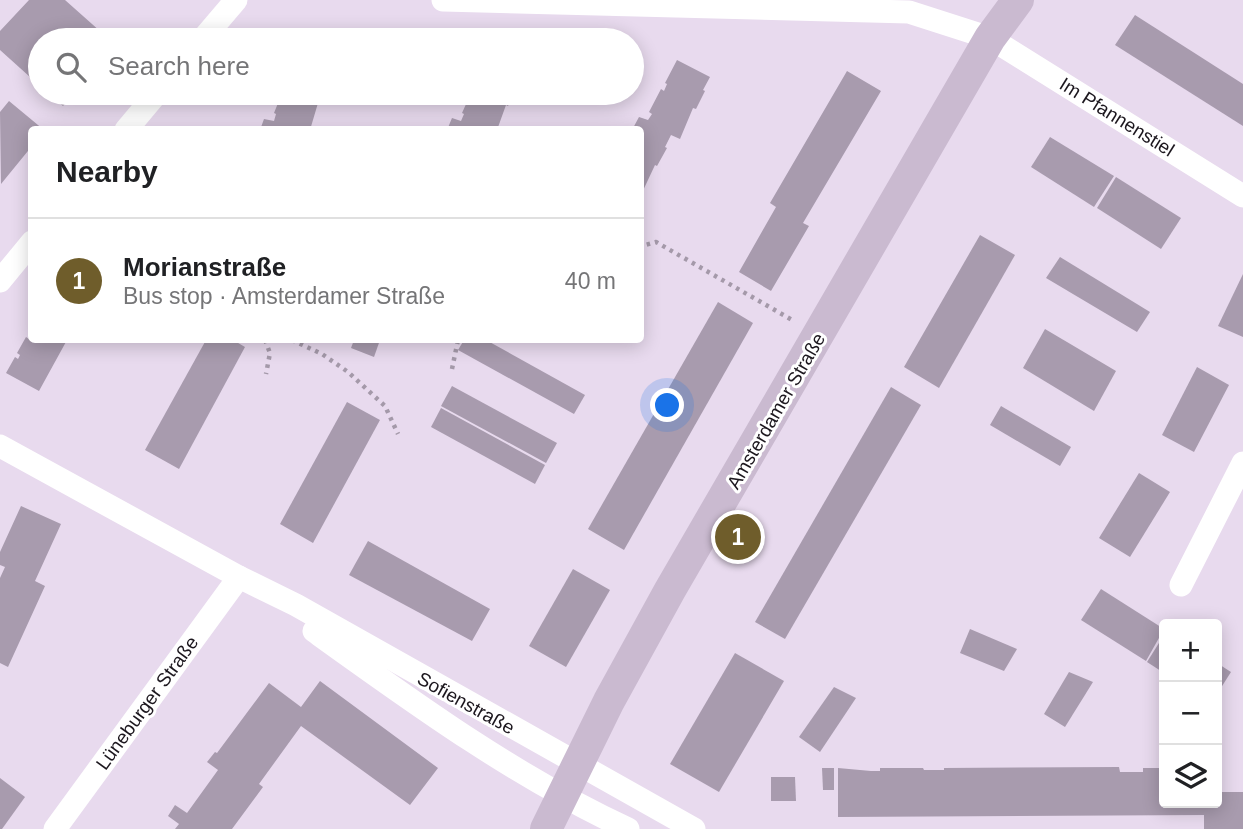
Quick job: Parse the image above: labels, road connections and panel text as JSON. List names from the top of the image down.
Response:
{
  "streets": {
    "street": [
      "Im Pfannenstiel",
      "Amsterdamer Straße",
      "Lüneburger Straße",
      "Sofienstraße"
    ]
  },
  "crossings": [
    ["Im Pfannenstiel", "Amsterdamer Straße"],
    ["Amsterdamer Straße", "Sofienstraße"],
    ["Lüneburger Straße", "Sofienstraße"]
  ],
  "page": {
    "search": "Search here",
    "heading": "Nearby",
    "list": [
      {
        "mark": "1",
        "name": "Morianstraße",
        "note": "Bus stop · Amsterdamer Straße",
        "value": "40 m"
      }
    ],
    "pins": "1",
    "map_buttons": ["+", "−"]
  }
}
